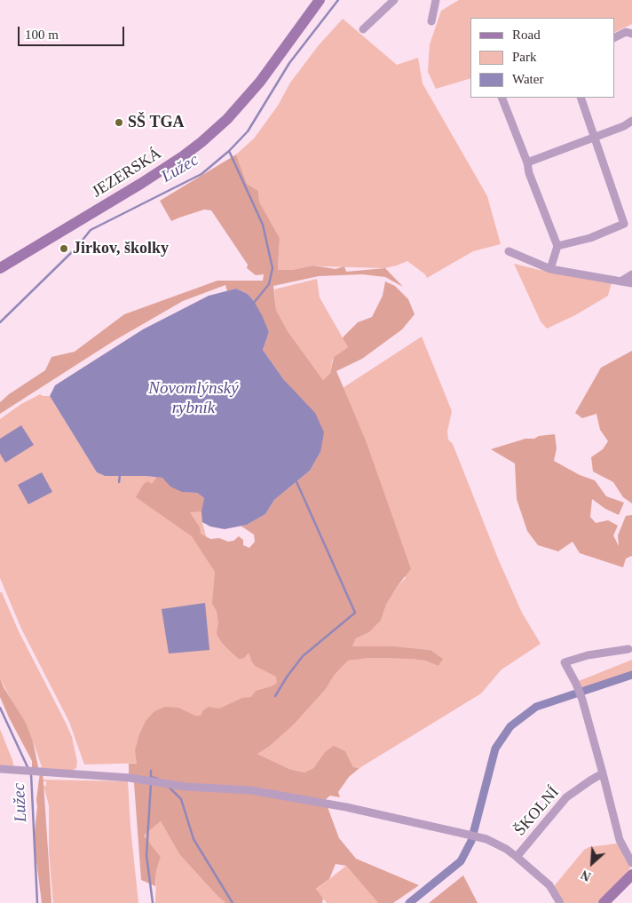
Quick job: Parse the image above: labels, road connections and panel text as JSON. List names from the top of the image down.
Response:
{
  "streets": {
    "street": ["JEZERSKÁ", "ŠKOLNÍ"]
  },
  "water": ["Lužec", "Novomlýnský rybník"],
  "places": ["SŠ TGA", "Jirkov, školky"],
  "legend": ["Road", "Park", "Water"],
  "scale_bar": "100 m",
  "north": "bottom left"
}
